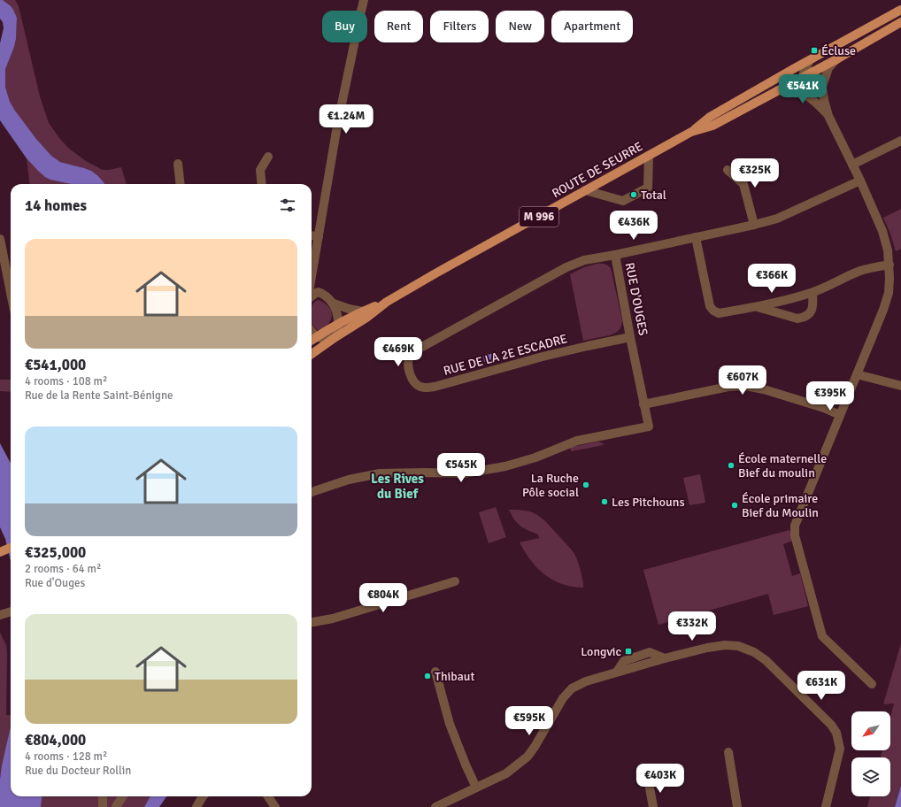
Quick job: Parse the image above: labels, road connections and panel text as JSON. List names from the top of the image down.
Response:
{
  "streets": {
    "main road": ["ROUTE DE SEURRE", "M 996"],
    "street": ["RUE D'OUGES", "RUE DE LA 2E ESCADRE"]
  },
  "crossings": [
    ["ROUTE DE SEURRE", "M 996"],
    ["RUE D'OUGES", "RUE DE LA 2E ESCADRE"]
  ],
  "districts": ["Les Rives du Bief"],
  "places": {
    "transit": ["Écluse", "Longvic"],
    "other": [
      "Total",
      "École maternelle Bief du moulin",
      "La Ruche Pôle social",
      "Les Pitchouns",
      "École primaire Bief du Moulin",
      "Thibaut"
    ]
  },
  "north": "bottom left",
  "page": {
    "chip": [
      "Buy",
      "Rent",
      "Filters",
      "New",
      "Apartment"
    ],
    "price": [
      "€541K",
      "€1.24M",
      "€325K",
      "€436K",
      "€366K",
      "€469K",
      "€607K",
      "€395K",
      "€545K",
      "€804K",
      "€332K",
      "€631K",
      "€595K",
      "€403K"
    ],
    "heading": "14 homes",
    "list": [
      {
        "name": "€541,000",
        "note": "4 rooms · 108 m² · Rue de la Rente Saint-Bénigne"
      },
      {
        "name": "€325,000",
        "note": "2 rooms · 64 m² · Rue d'Ouges"
      },
      {
        "name": "€804,000",
        "note": "4 rooms · 128 m² · Rue du Docteur Rollin"
      }
    ]
  }
}
